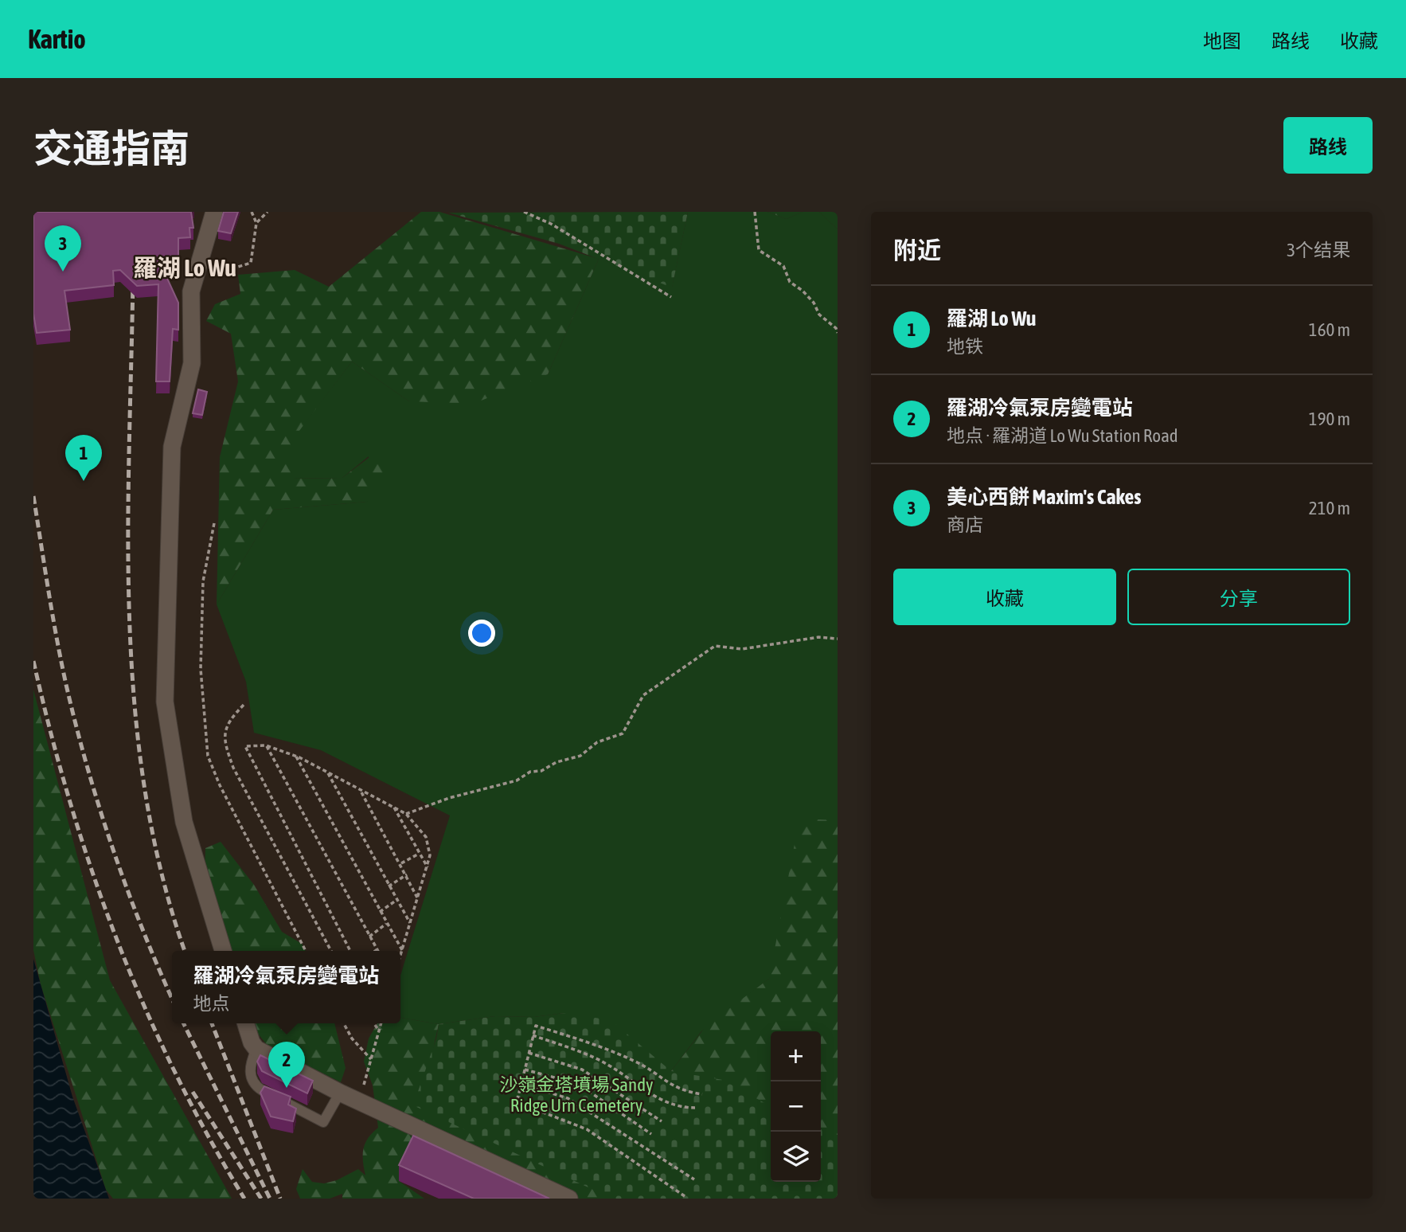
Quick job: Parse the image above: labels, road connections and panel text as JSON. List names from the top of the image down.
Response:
{
  "districts": ["羅湖 Lo Wu"],
  "parks": ["沙嶺金塔墳場 Sandy Ridge Urn Cemetery"],
  "page": {
    "header": "Kartio",
    "nav": ["地图", "路线", "收藏"],
    "title": "交通指南",
    "buttons": [
      "路线",
      ["收藏", "分享"]
    ],
    "heading": ["附近", "3个结果"],
    "pins": ["3", "1", "2"],
    "list": [
      {
        "mark": "1",
        "name": "羅湖 Lo Wu",
        "note": "地铁",
        "value": "160 m"
      },
      {
        "mark": "2",
        "name": "羅湖冷氣泵房變電站",
        "note": "地点 · 羅湖道 Lo Wu Station Road",
        "value": "190 m"
      },
      {
        "mark": "3",
        "name": "美心西餅 Maxim's Cakes",
        "note": "商店",
        "value": "210 m"
      }
    ],
    "popup": ["羅湖冷氣泵房變電站", "地点"],
    "map_buttons": ["+", "−"]
  }
}
